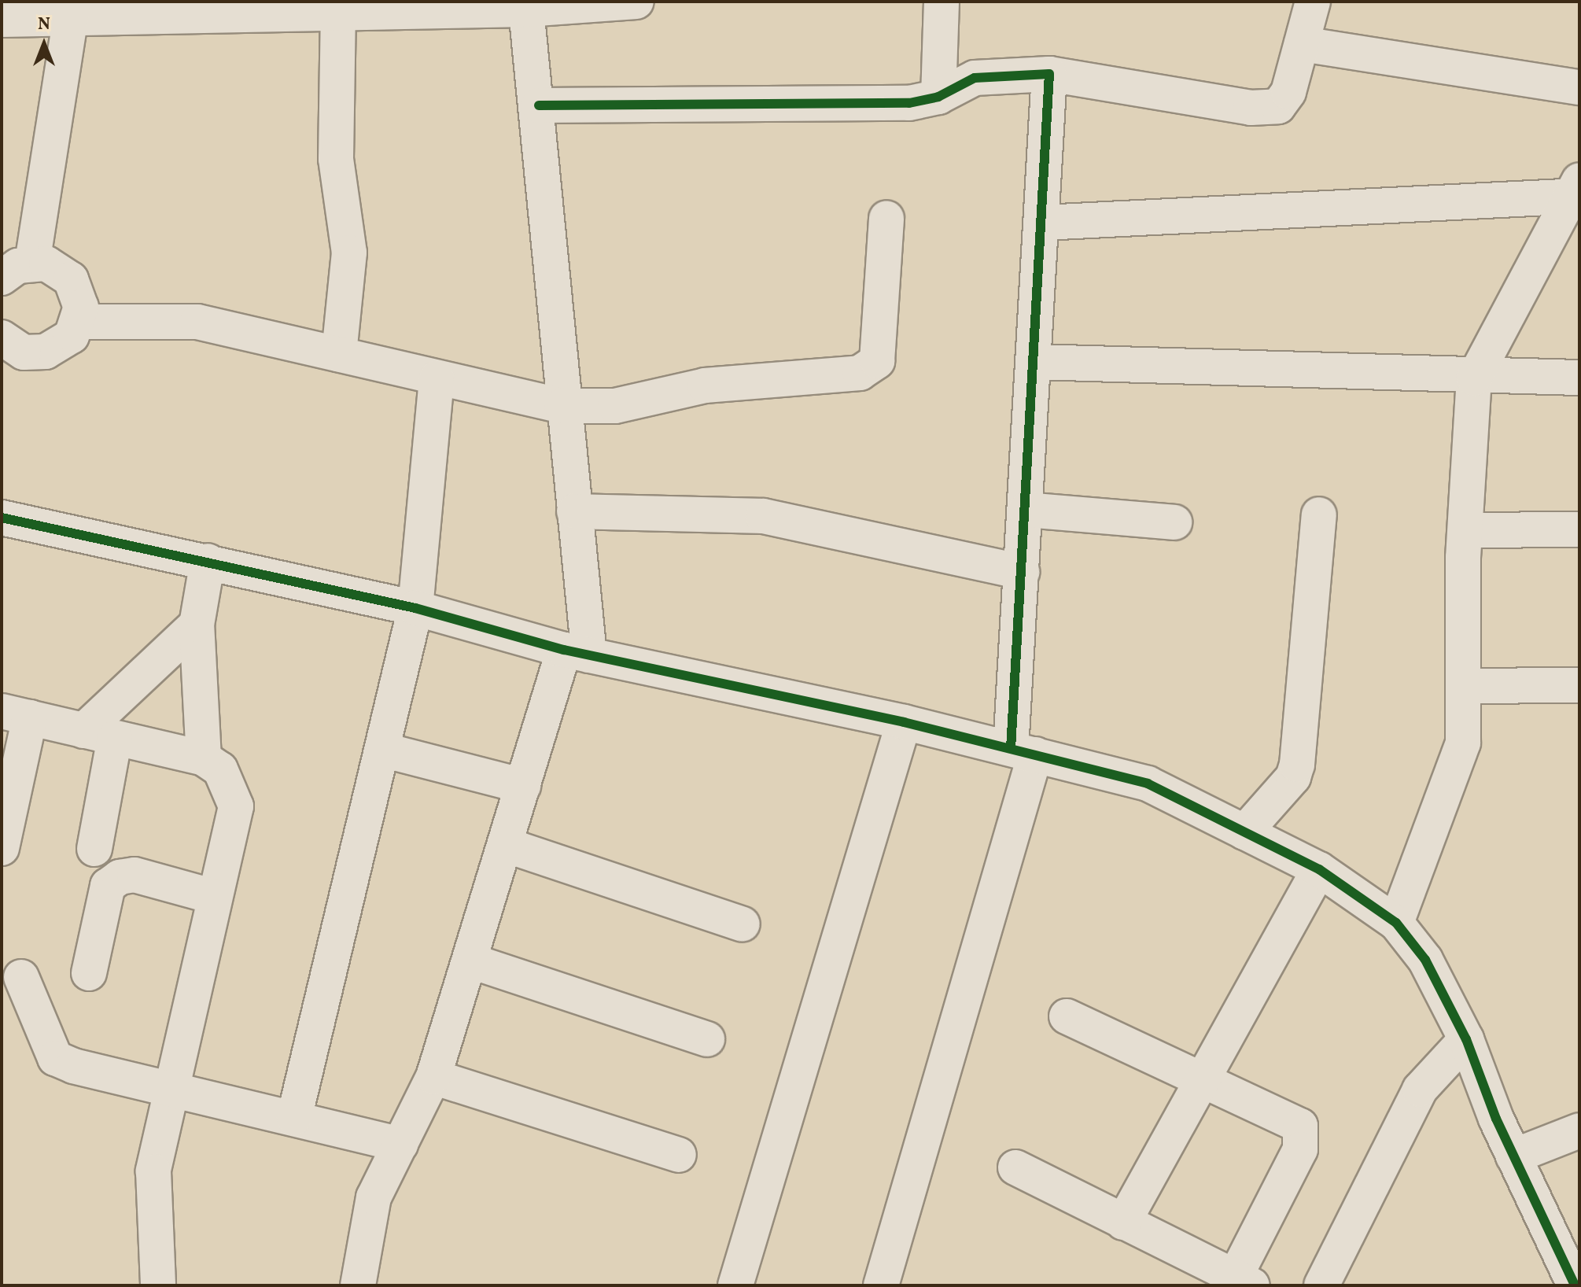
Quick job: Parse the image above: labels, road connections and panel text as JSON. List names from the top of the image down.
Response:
{
  "north": "top"
}
